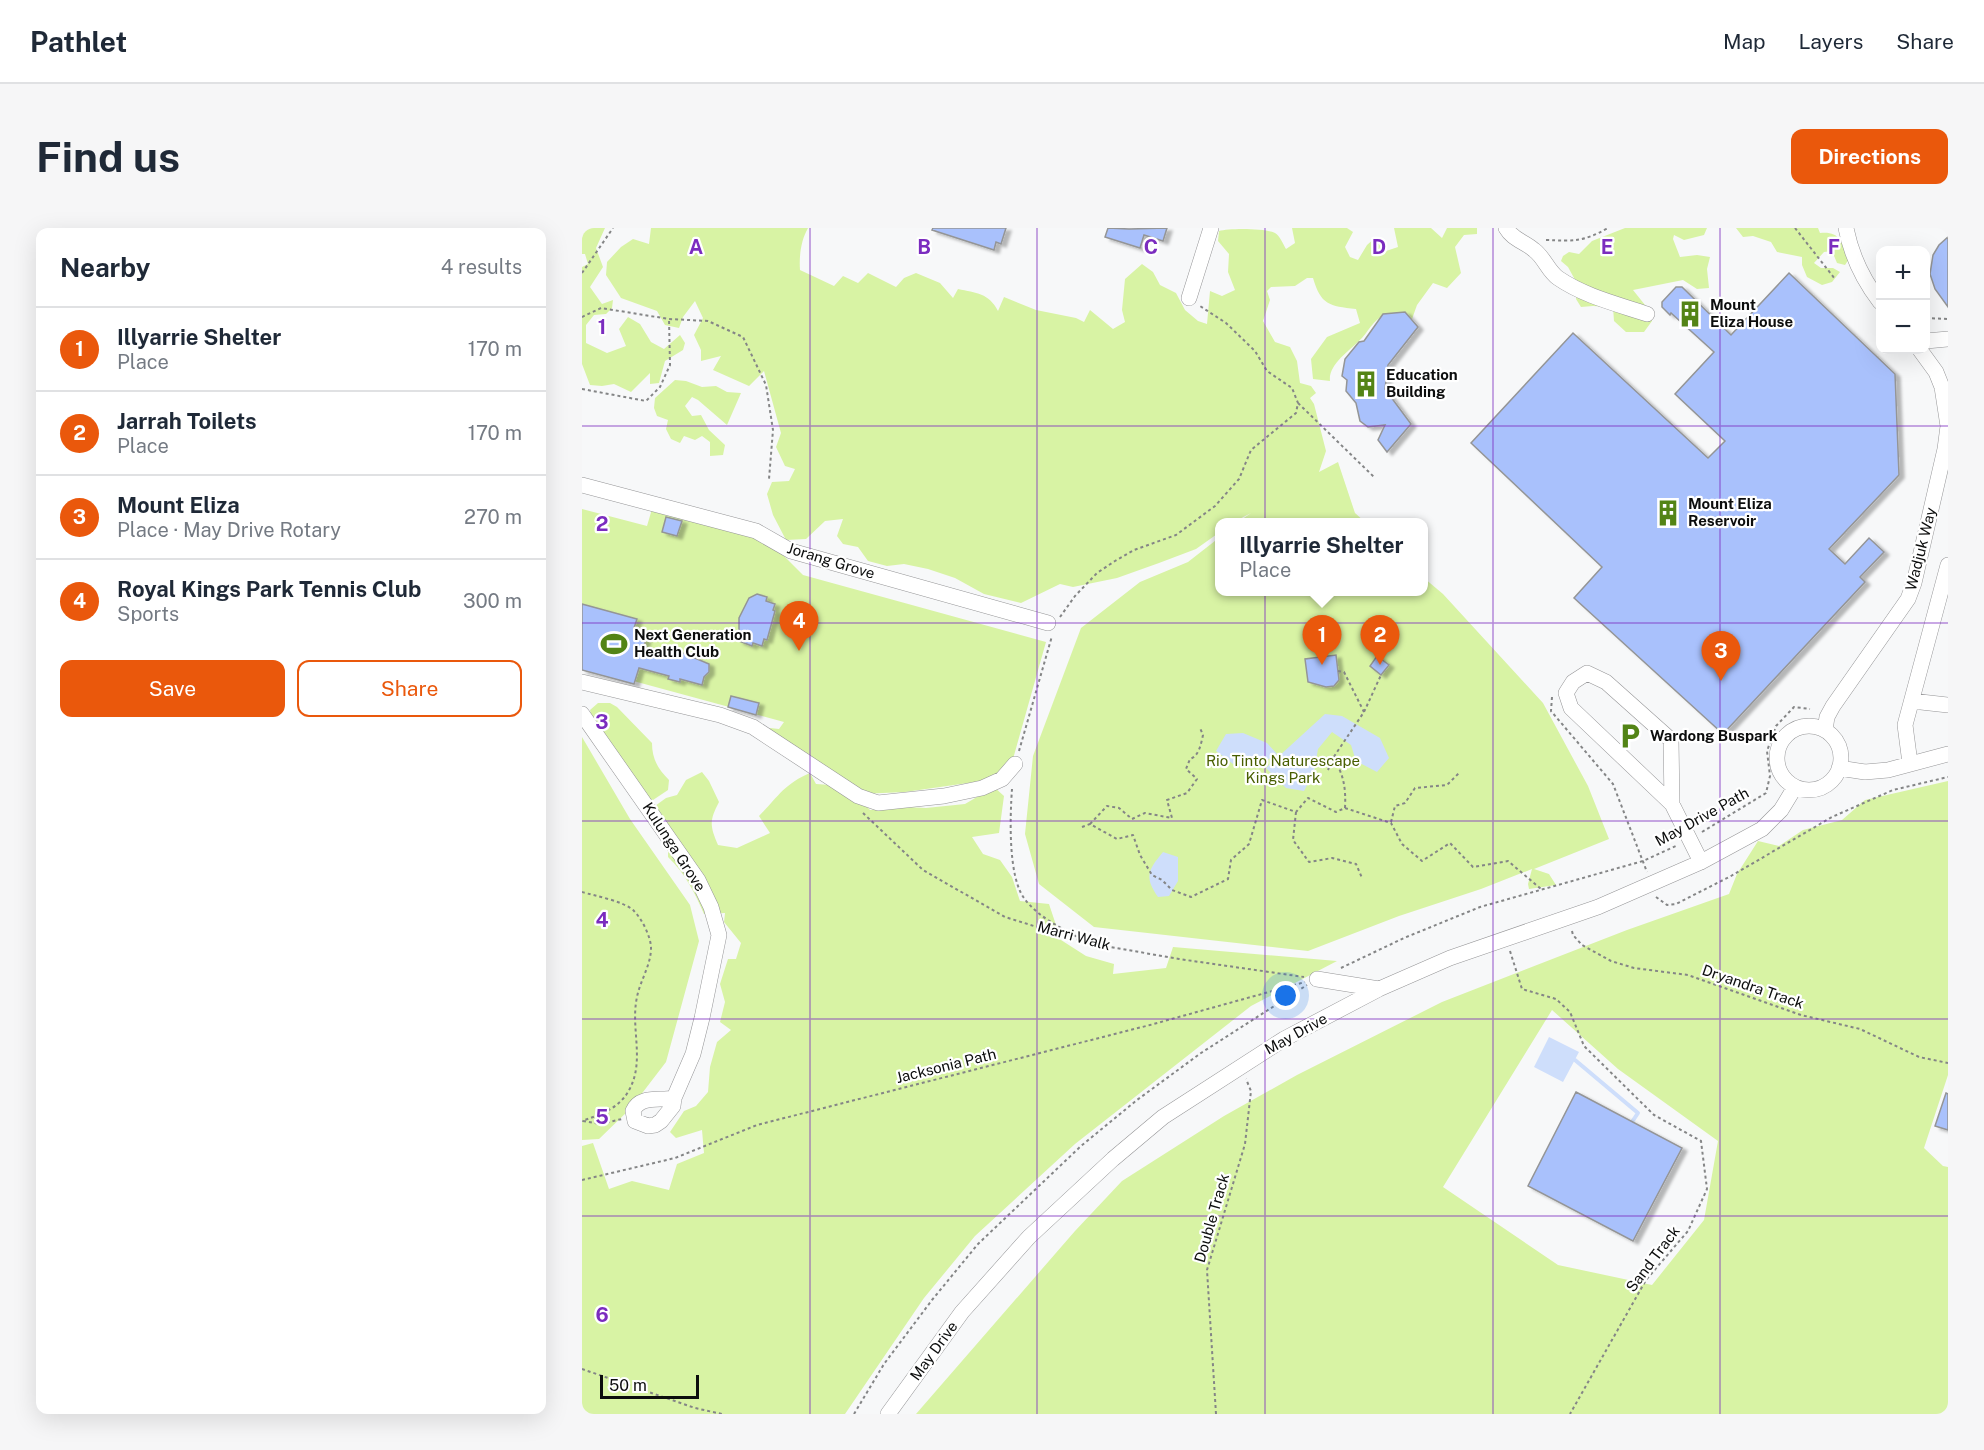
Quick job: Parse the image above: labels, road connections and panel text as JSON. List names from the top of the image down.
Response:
{
  "streets": {
    "street": [
      "Wadjuk Way",
      "Jorang Grove",
      "Kulunga Grove",
      "May Drive"
    ],
    "path": [
      "May Drive Path",
      "Marri Walk",
      "Dryandra Track",
      "Jacksonia Path",
      "Double Track",
      "Sand Track"
    ]
  },
  "crossings": [
    ["Wadjuk Way", "May Drive"],
    ["Marri Walk", "Jacksonia Path"],
    ["Dryandra Track", "May Drive"],
    ["May Drive", "Double Track"],
    ["May Drive", "Sand Track"]
  ],
  "parks": ["Rio Tinto Naturescape Kings Park"],
  "places": {
    "building": ["Mount Eliza House", "Education Building", "Mount Eliza Reservoir"],
    "sports": ["Next Generation Health Club"],
    "parking": ["Wardong Buspark"]
  },
  "scale_bar": "50 m",
  "page": {
    "header": "Pathlet",
    "nav": ["Map", "Layers", "Share"],
    "buttons": [
      "Directions",
      ["Save", "Share"]
    ],
    "title": "Find us",
    "heading": ["Nearby", "4 results"],
    "map_buttons": ["+", "−"],
    "list": [
      {
        "mark": "1",
        "name": "Illyarrie Shelter",
        "note": "Place",
        "value": "170 m"
      },
      {
        "mark": "2",
        "name": "Jarrah Toilets",
        "note": "Place",
        "value": "170 m"
      },
      {
        "mark": "3",
        "name": "Mount Eliza",
        "note": "Place · May Drive Rotary",
        "value": "270 m"
      },
      {
        "mark": "4",
        "name": "Royal Kings Park Tennis Club",
        "note": "Sports",
        "value": "300 m"
      }
    ],
    "popup": ["Illyarrie Shelter", "Place"],
    "pins": [
      "4",
      "1",
      "2",
      "3"
    ],
    "scale": "50 m"
  },
  "grid": {
    "columns": [
      "A",
      "B",
      "C",
      "D",
      "E",
      "F"
    ],
    "rows": [
      "1",
      "2",
      "3",
      "4",
      "5",
      "6"
    ]
  }
}
